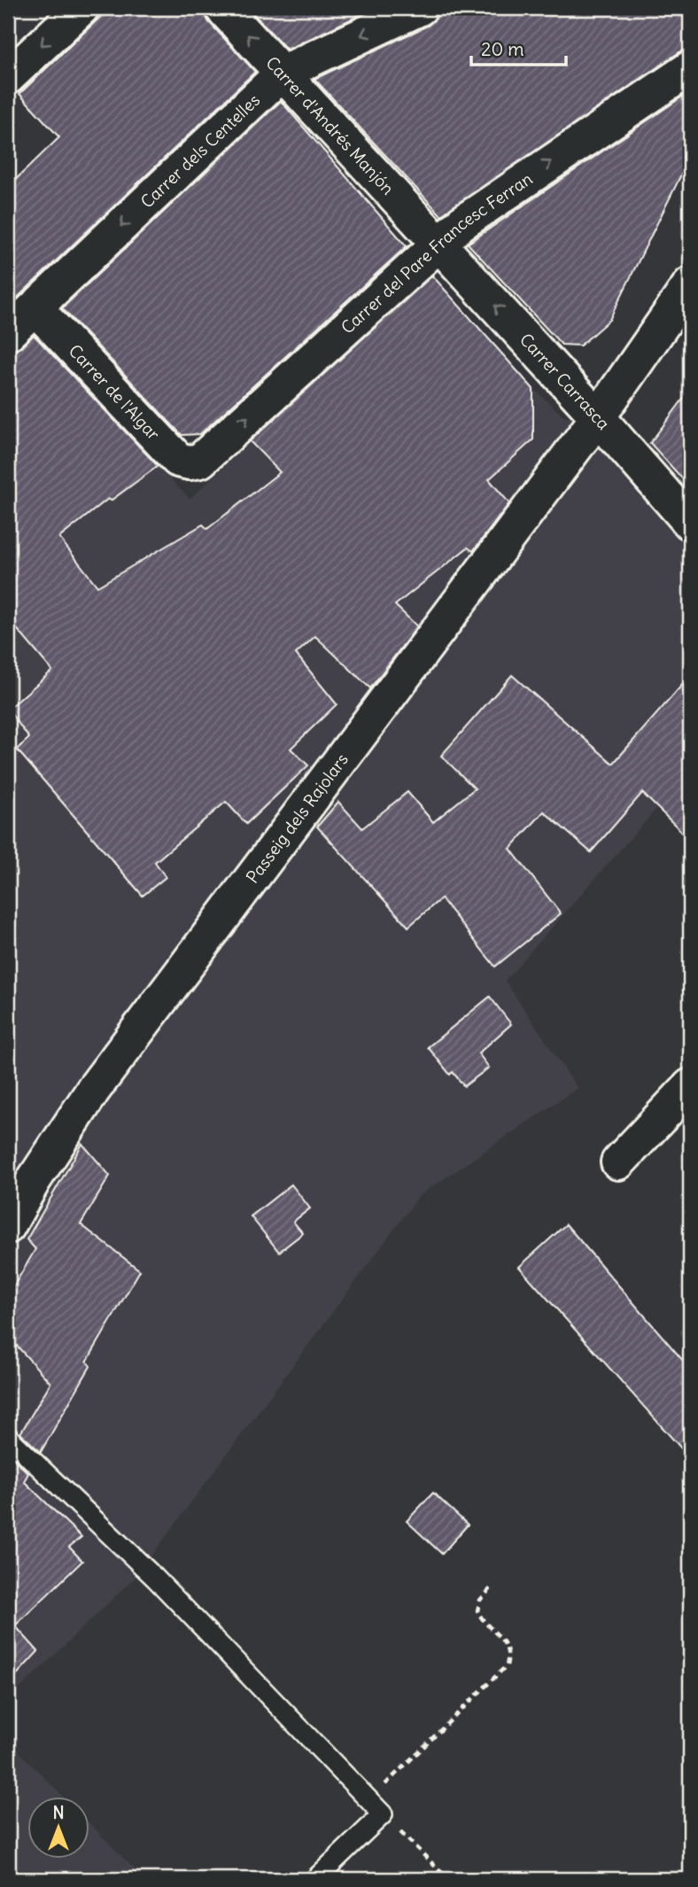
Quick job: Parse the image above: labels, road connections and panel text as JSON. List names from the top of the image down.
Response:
{
  "streets": {
    "street": [
      "Carrer d'Andrés Manjón",
      "Carrer dels Centelles",
      "Carrer del Pare Francesc Ferran",
      "Carrer Carrasca",
      "Carrer de l'Algar",
      "Passeig dels Rajolars"
    ]
  },
  "crossings": [
    ["Carrer d'Andrés Manjón", "Carrer dels Centelles"],
    ["Carrer d'Andrés Manjón", "Carrer del Pare Francesc Ferran"],
    ["Carrer d'Andrés Manjón", "Carrer Carrasca"],
    ["Carrer dels Centelles", "Carrer de l'Algar"],
    ["Carrer del Pare Francesc Ferran", "Carrer Carrasca"],
    ["Carrer del Pare Francesc Ferran", "Carrer de l'Algar"],
    ["Carrer Carrasca", "Passeig dels Rajolars"]
  ],
  "one_way": ["Carrer dels Centelles", "Carrer del Pare Francesc Ferran", "Carrer Carrasca"],
  "scale_bar": "20 m",
  "north": "top"
}
